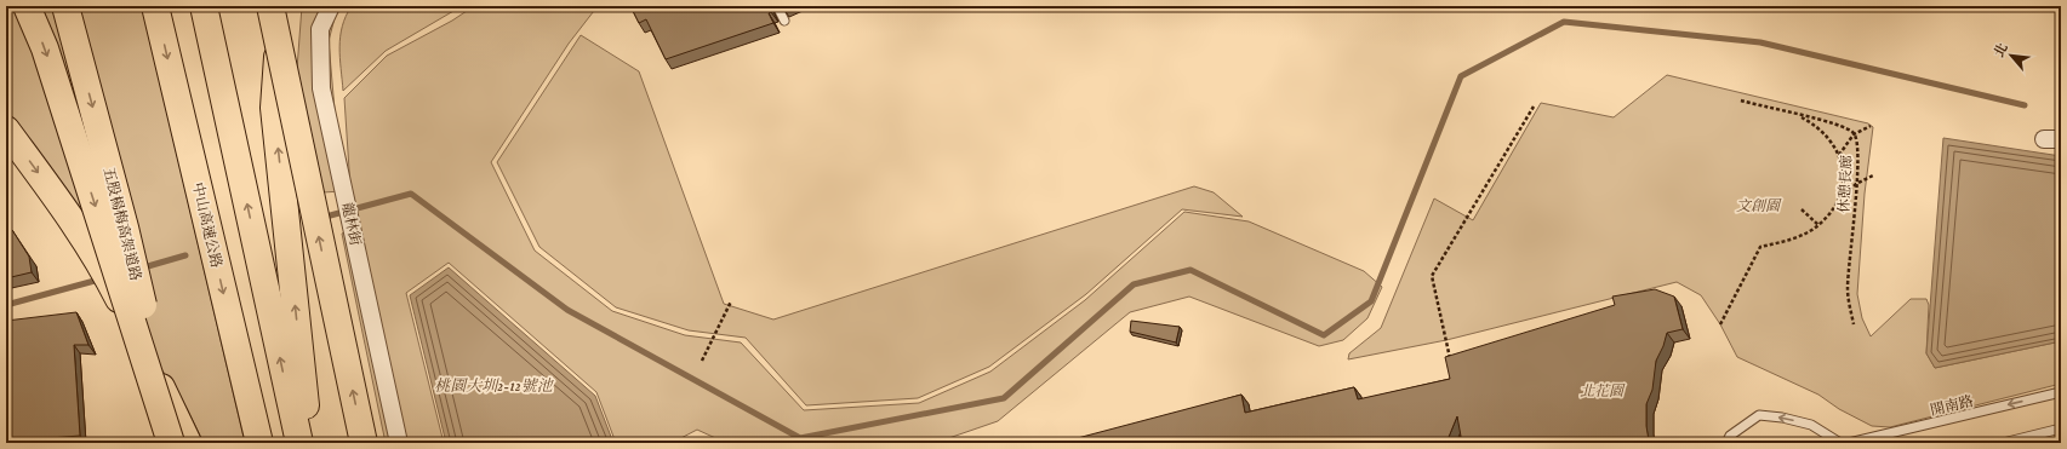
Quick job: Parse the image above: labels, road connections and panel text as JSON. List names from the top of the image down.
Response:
{
  "streets": {
    "highway": ["五股楊梅高架道路", "中山高速公路"],
    "street": ["龍林街"],
    "lane": ["開南路"],
    "path": ["休憩長廊"]
  },
  "one_way": ["開南路"],
  "water": ["桃園大圳2-12號池"],
  "parks": ["文創園", "北花園"],
  "north": "top left"
}
